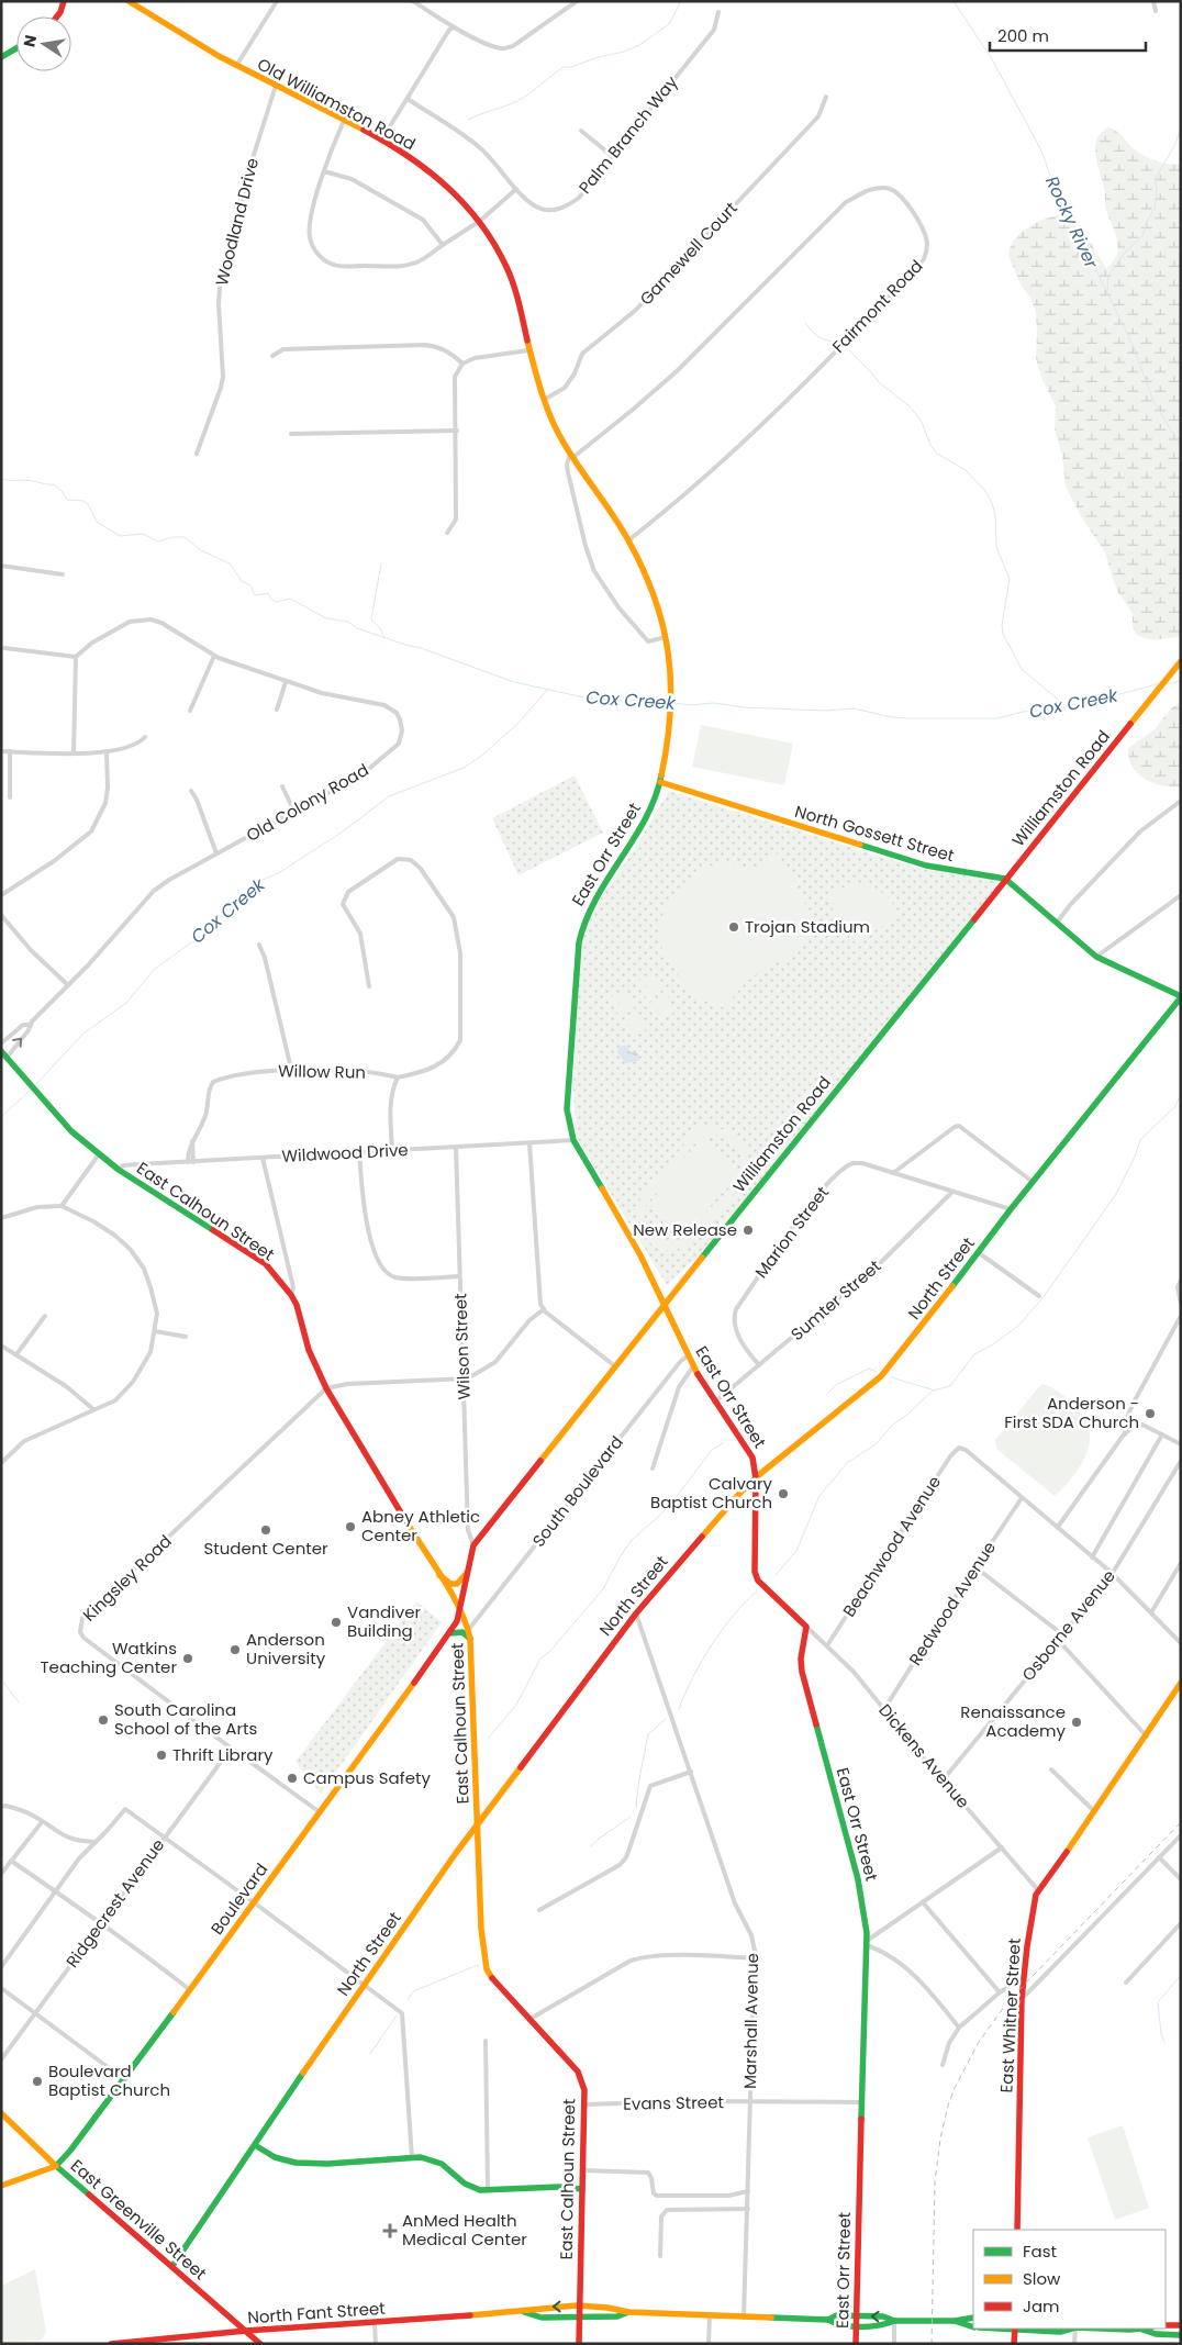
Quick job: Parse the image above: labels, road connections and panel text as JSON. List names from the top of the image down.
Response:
{
  "streets": {
    "street": [
      "Old Williamston Road",
      "Palm Branch Way",
      "Woodland Drive",
      "Gamewell Court",
      "Fairmont Road",
      "Williamston Road",
      "Old Colony Road",
      "North Gossett Street",
      "East Orr Street",
      "Willow Run",
      "Wildwood Drive",
      "East Calhoun Street",
      "Marion Street",
      "North Street",
      "Sumter Street",
      "Wilson Street",
      "South Boulevard",
      "Beachwood Avenue",
      "Kingsley Road",
      "Redwood Avenue",
      "Osborne Avenue",
      "Dickens Avenue",
      "Boulevard",
      "Ridgecrest Avenue",
      "East Whitner Street",
      "Marshall Avenue",
      "Evans Street",
      "East Greenville Street",
      "North Fant Street"
    ]
  },
  "crossings": [
    ["Old Williamston Road", "Woodland Drive"],
    ["Old Williamston Road", "Gamewell Court"],
    ["Old Williamston Road", "Fairmont Road"],
    ["Old Williamston Road", "North Gossett Street"],
    ["Old Williamston Road", "East Orr Street"],
    ["Williamston Road", "North Gossett Street"],
    ["Williamston Road", "East Orr Street"],
    ["Williamston Road", "East Calhoun Street"],
    ["Williamston Road", "Wilson Street"],
    ["Williamston Road", "Boulevard"],
    ["Old Colony Road", "East Calhoun Street"],
    ["North Gossett Street", "East Orr Street"],
    ["East Orr Street", "Wildwood Drive"],
    ["East Orr Street", "North Street"],
    ["East Orr Street", "Sumter Street"],
    ["East Orr Street", "South Boulevard"],
    ["East Orr Street", "Dickens Avenue"],
    ["East Orr Street", "Evans Street"],
    ["East Orr Street", "North Fant Street"],
    ["Willow Run", "Wildwood Drive"],
    ["Wildwood Drive", "East Calhoun Street"],
    ["Wildwood Drive", "Wilson Street"],
    ["East Calhoun Street", "North Street"],
    ["East Calhoun Street", "South Boulevard"],
    ["East Calhoun Street", "Kingsley Road"],
    ["East Calhoun Street", "Evans Street"],
    ["East Calhoun Street", "North Fant Street"],
    ["Marion Street", "North Street"],
    ["Marion Street", "Sumter Street"],
    ["North Street", "Marshall Avenue"],
    ["North Street", "East Greenville Street"],
    ["Beachwood Avenue", "Redwood Avenue"],
    ["Beachwood Avenue", "Dickens Avenue"],
    ["Kingsley Road", "Boulevard"],
    ["Kingsley Road", "Ridgecrest Avenue"],
    ["Redwood Avenue", "Dickens Avenue"],
    ["Osborne Avenue", "Dickens Avenue"],
    ["Dickens Avenue", "East Whitner Street"],
    ["Boulevard", "East Greenville Street"],
    ["Marshall Avenue", "Evans Street"],
    ["Marshall Avenue", "North Fant Street"],
    ["East Greenville Street", "North Fant Street"]
  ],
  "water": ["Rocky River", "Cox Creek"],
  "places": {
    "other": [
      "Trojan Stadium",
      "New Release",
      "Anderson - First SDA Church",
      "Calvary Baptist Church",
      "Abney Athletic Center",
      "Student Center",
      "Vandiver Building",
      "Anderson University",
      "Watkins Teaching Center",
      "South Carolina School of the Arts",
      "Renaissance Academy",
      "Thrift Library",
      "Campus Safety",
      "Boulevard Baptist Church"
    ],
    "health": ["AnMed Health Medical Center"]
  },
  "legend": ["Fast", "Slow", "Jam"],
  "scale_bar": "200 m",
  "north": "left"
}
